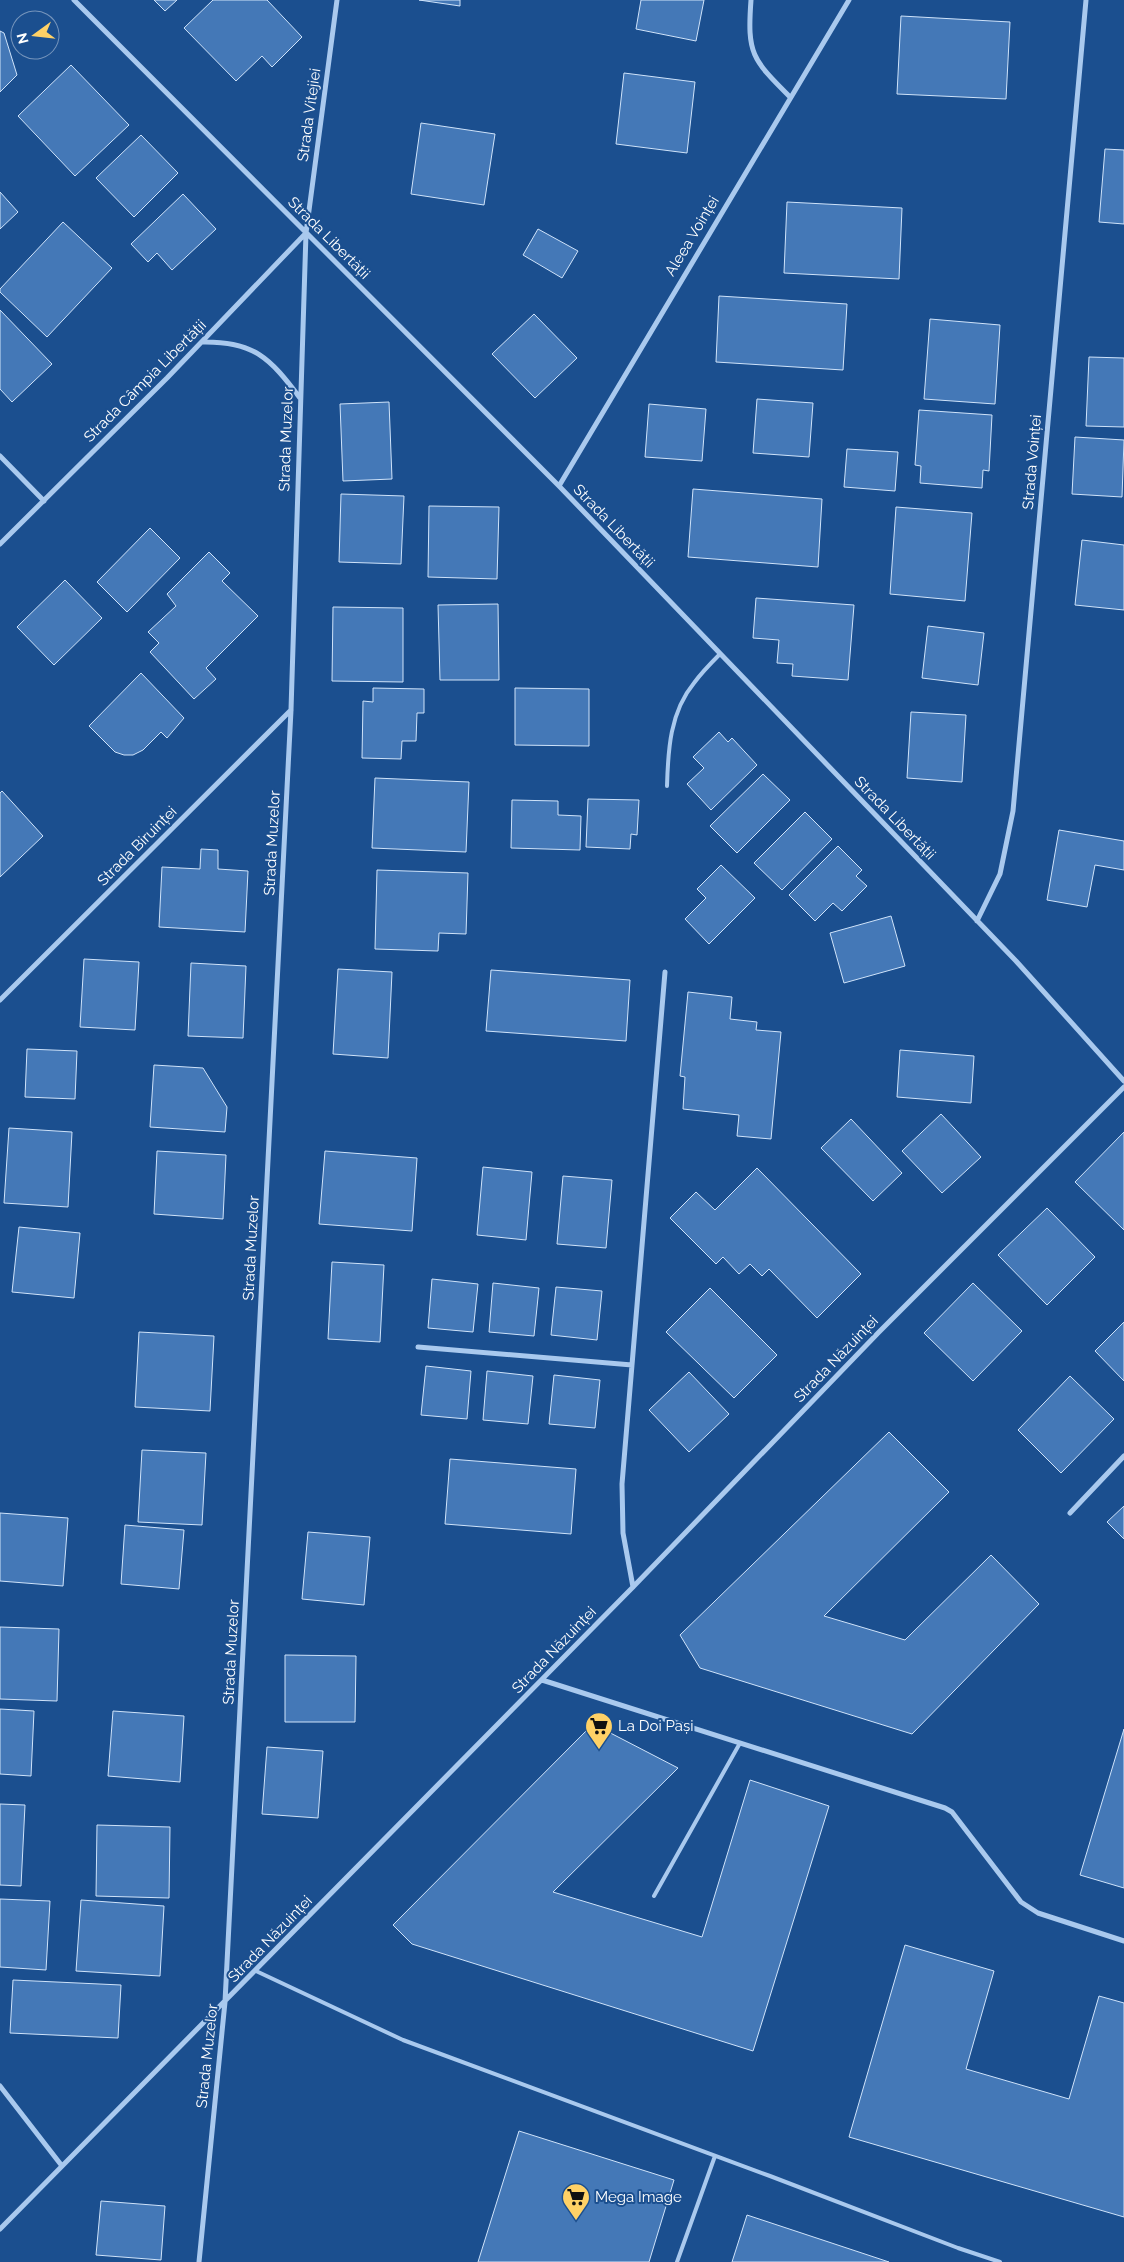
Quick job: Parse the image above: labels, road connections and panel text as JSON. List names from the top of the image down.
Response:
{
  "streets": {
    "street": [
      "Strada Vitejiei",
      "Aleea Voinței",
      "Strada Libertății",
      "Strada Câmpia Libertății",
      "Strada Muzelor",
      "Strada Voinței",
      "Strada Biruinței",
      "Strada Năzuinței"
    ]
  },
  "crossings": [
    ["Strada Vitejiei", "Strada Libertății"],
    ["Strada Vitejiei", "Strada Câmpia Libertății"],
    ["Strada Vitejiei", "Strada Muzelor"],
    ["Aleea Voinței", "Strada Libertății"],
    ["Strada Libertății", "Strada Câmpia Libertății"],
    ["Strada Libertății", "Strada Muzelor"],
    ["Strada Libertății", "Strada Voinței"],
    ["Strada Câmpia Libertății", "Strada Muzelor"],
    ["Strada Muzelor", "Strada Biruinței"],
    ["Strada Muzelor", "Strada Năzuinței"]
  ],
  "places": {
    "supermarket": ["La Doi Pași", "Mega Image"]
  },
  "north": "left"
}
